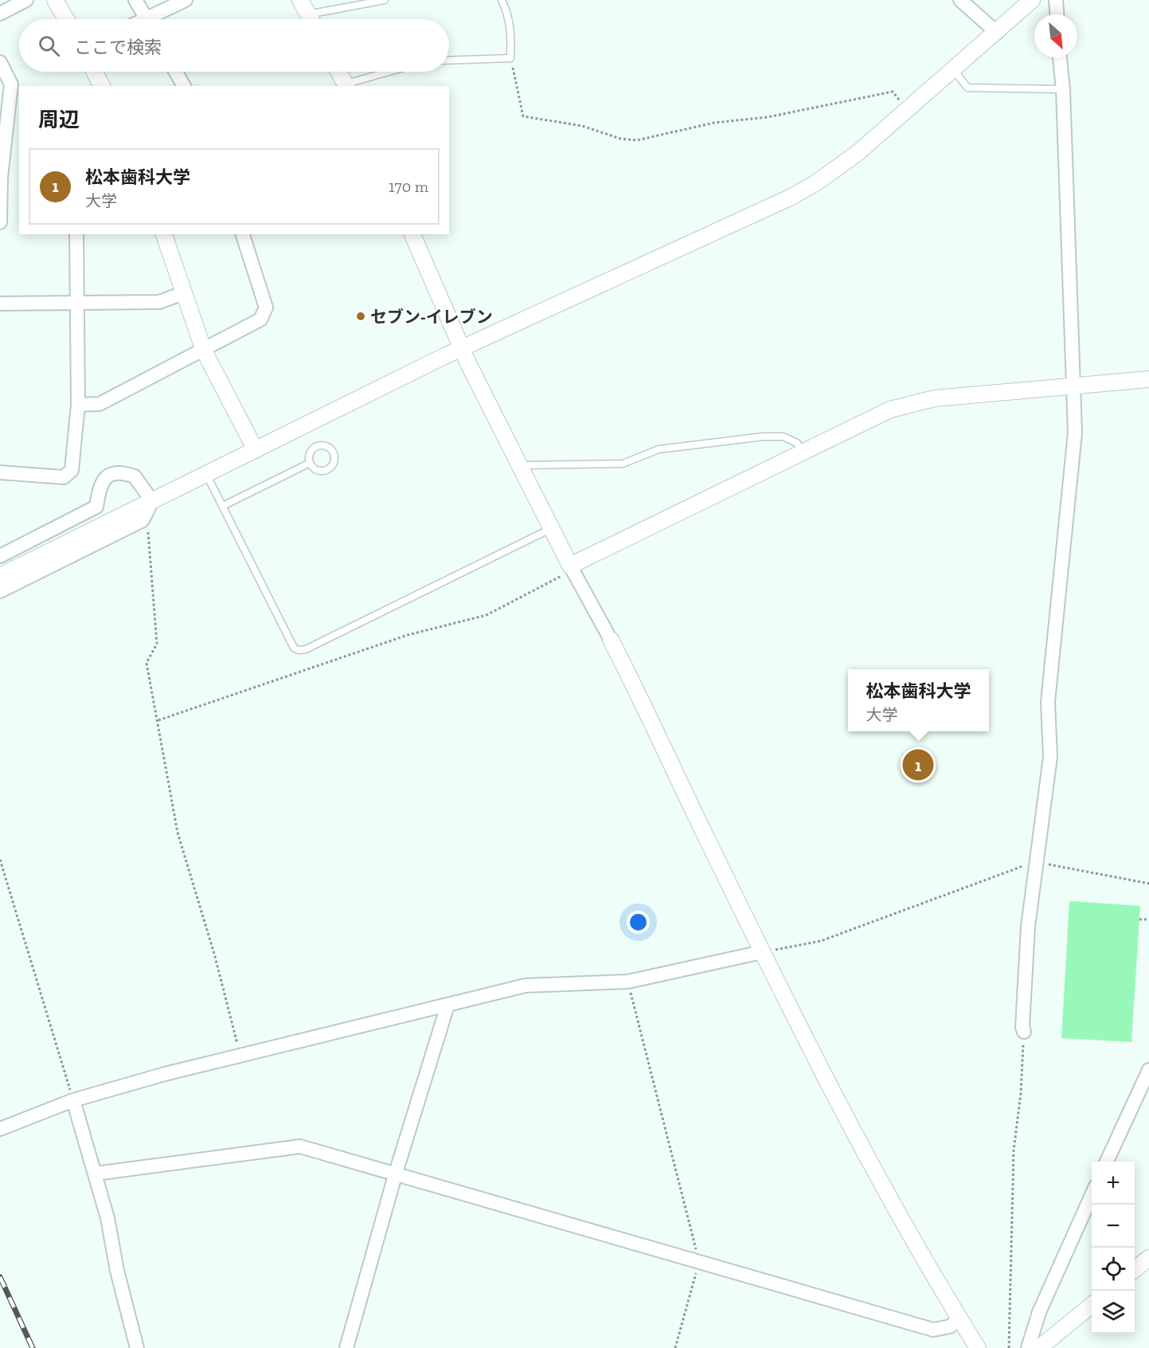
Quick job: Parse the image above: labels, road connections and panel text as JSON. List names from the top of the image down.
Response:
{
  "places": ["セブン-イレブン"],
  "north": "bottom right",
  "page": {
    "search": "ここで検索",
    "heading": "周辺",
    "list": [
      {
        "mark": "1",
        "name": "松本歯科大学",
        "note": "大学",
        "value": "170 m"
      }
    ],
    "popup": ["松本歯科大学", "大学"],
    "pins": "1",
    "map_buttons": ["+", "−"]
  }
}
